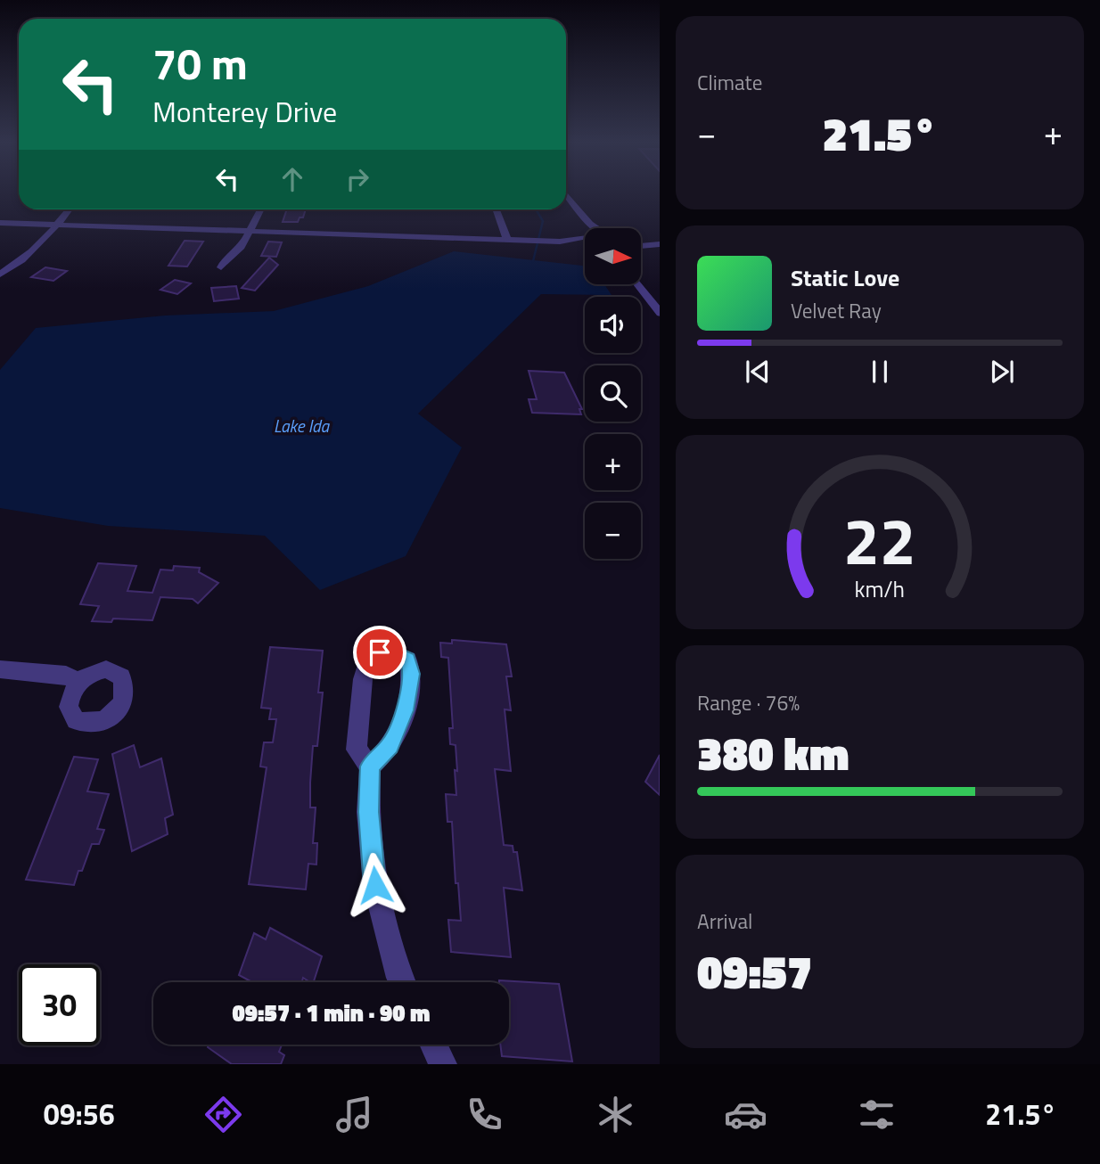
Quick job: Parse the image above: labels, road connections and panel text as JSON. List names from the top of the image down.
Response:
{
  "water": ["Lake Ida"],
  "north": "right",
  "page": {
    "tile": [
      "Climate",
      ["Range · 76%", "380 km"],
      ["Arrival", "09:57"]
    ],
    "turn": ["70 m", "Monterey Drive"],
    "heat": ["−", "21.5°", "+"],
    "map_buttons": ["+", "−"],
    "song": ["Static Love", "Velvet Ray"],
    "limit": "30",
    "trip": "09:57 · 1 min · 90 m",
    "tabs": ["09:56", "21.5°"],
    "gauge": ["22", "km/h"]
  }
}
